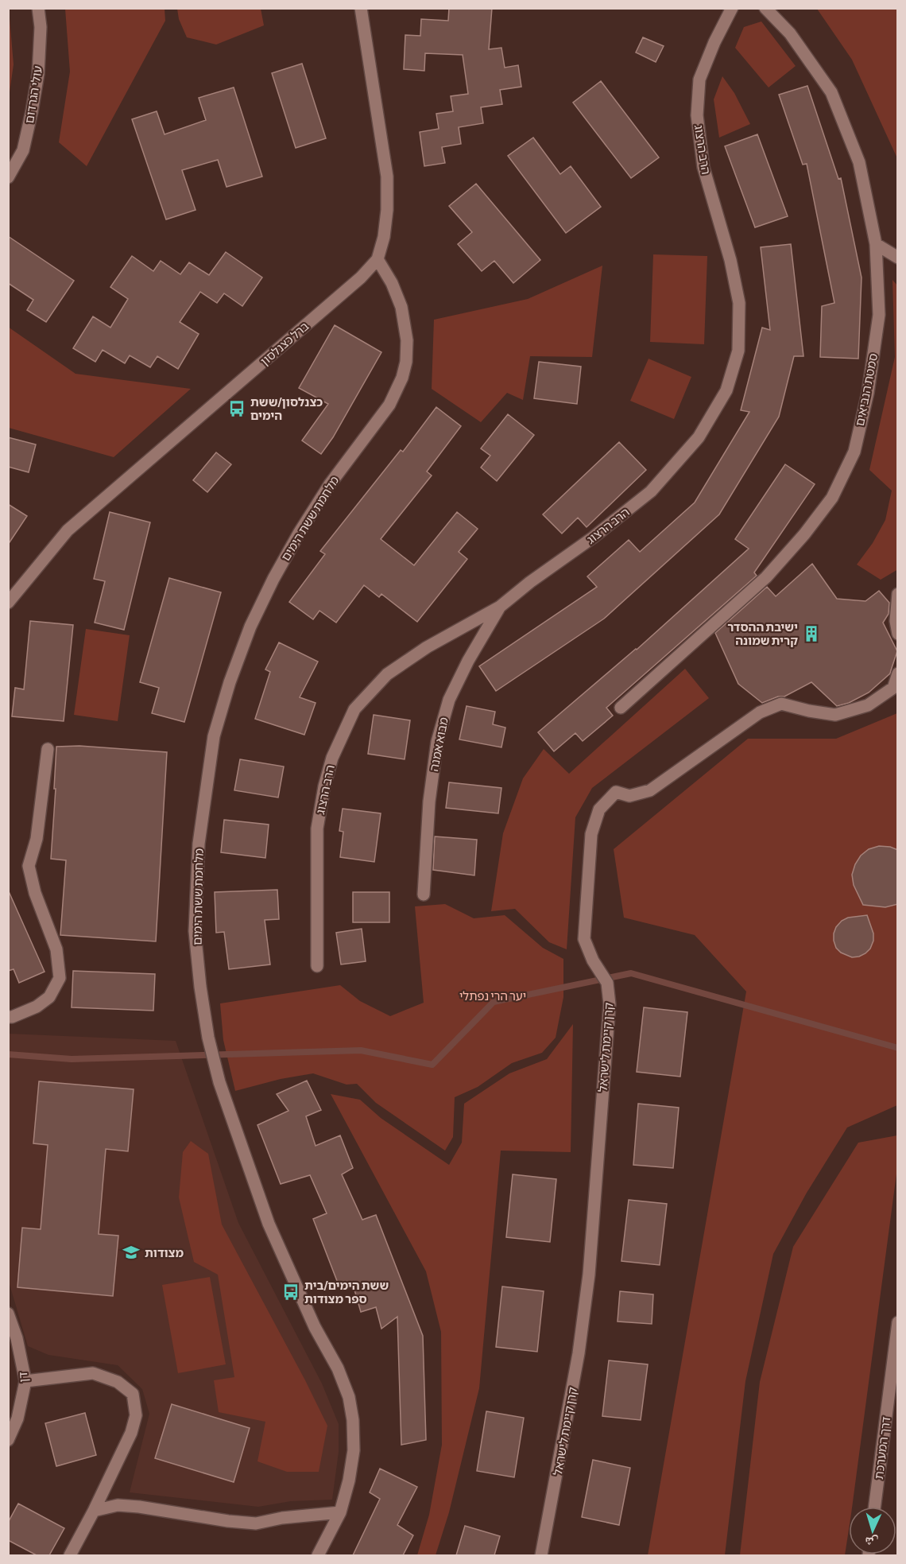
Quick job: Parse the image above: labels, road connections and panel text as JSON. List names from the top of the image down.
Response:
{
  "streets": {
    "street": [
      "עולי הגרדום",
      "הרב הרצוג",
      "ברל כצנלסון",
      "סמטת הנביאים",
      "מלחמת ששת הימים",
      "מבוא אמנה",
      "קרן קיימת לישראל",
      "דן",
      "דרך המערכת"
    ]
  },
  "crossings": [
    ["הרב הרצוג", "מבוא אמנה"],
    ["ברל כצנלסון", "מלחמת ששת הימים"]
  ],
  "parks": ["יער הרי נפתלי"],
  "places": {
    "bus stop": ["כצנלסון/ששת הימים", "ששת הימים/בית ספר מצודות"],
    "building": ["ישיבת ההסדר קרית שמונה"],
    "school or university": ["מצודות"]
  },
  "north": "bottom"
}
